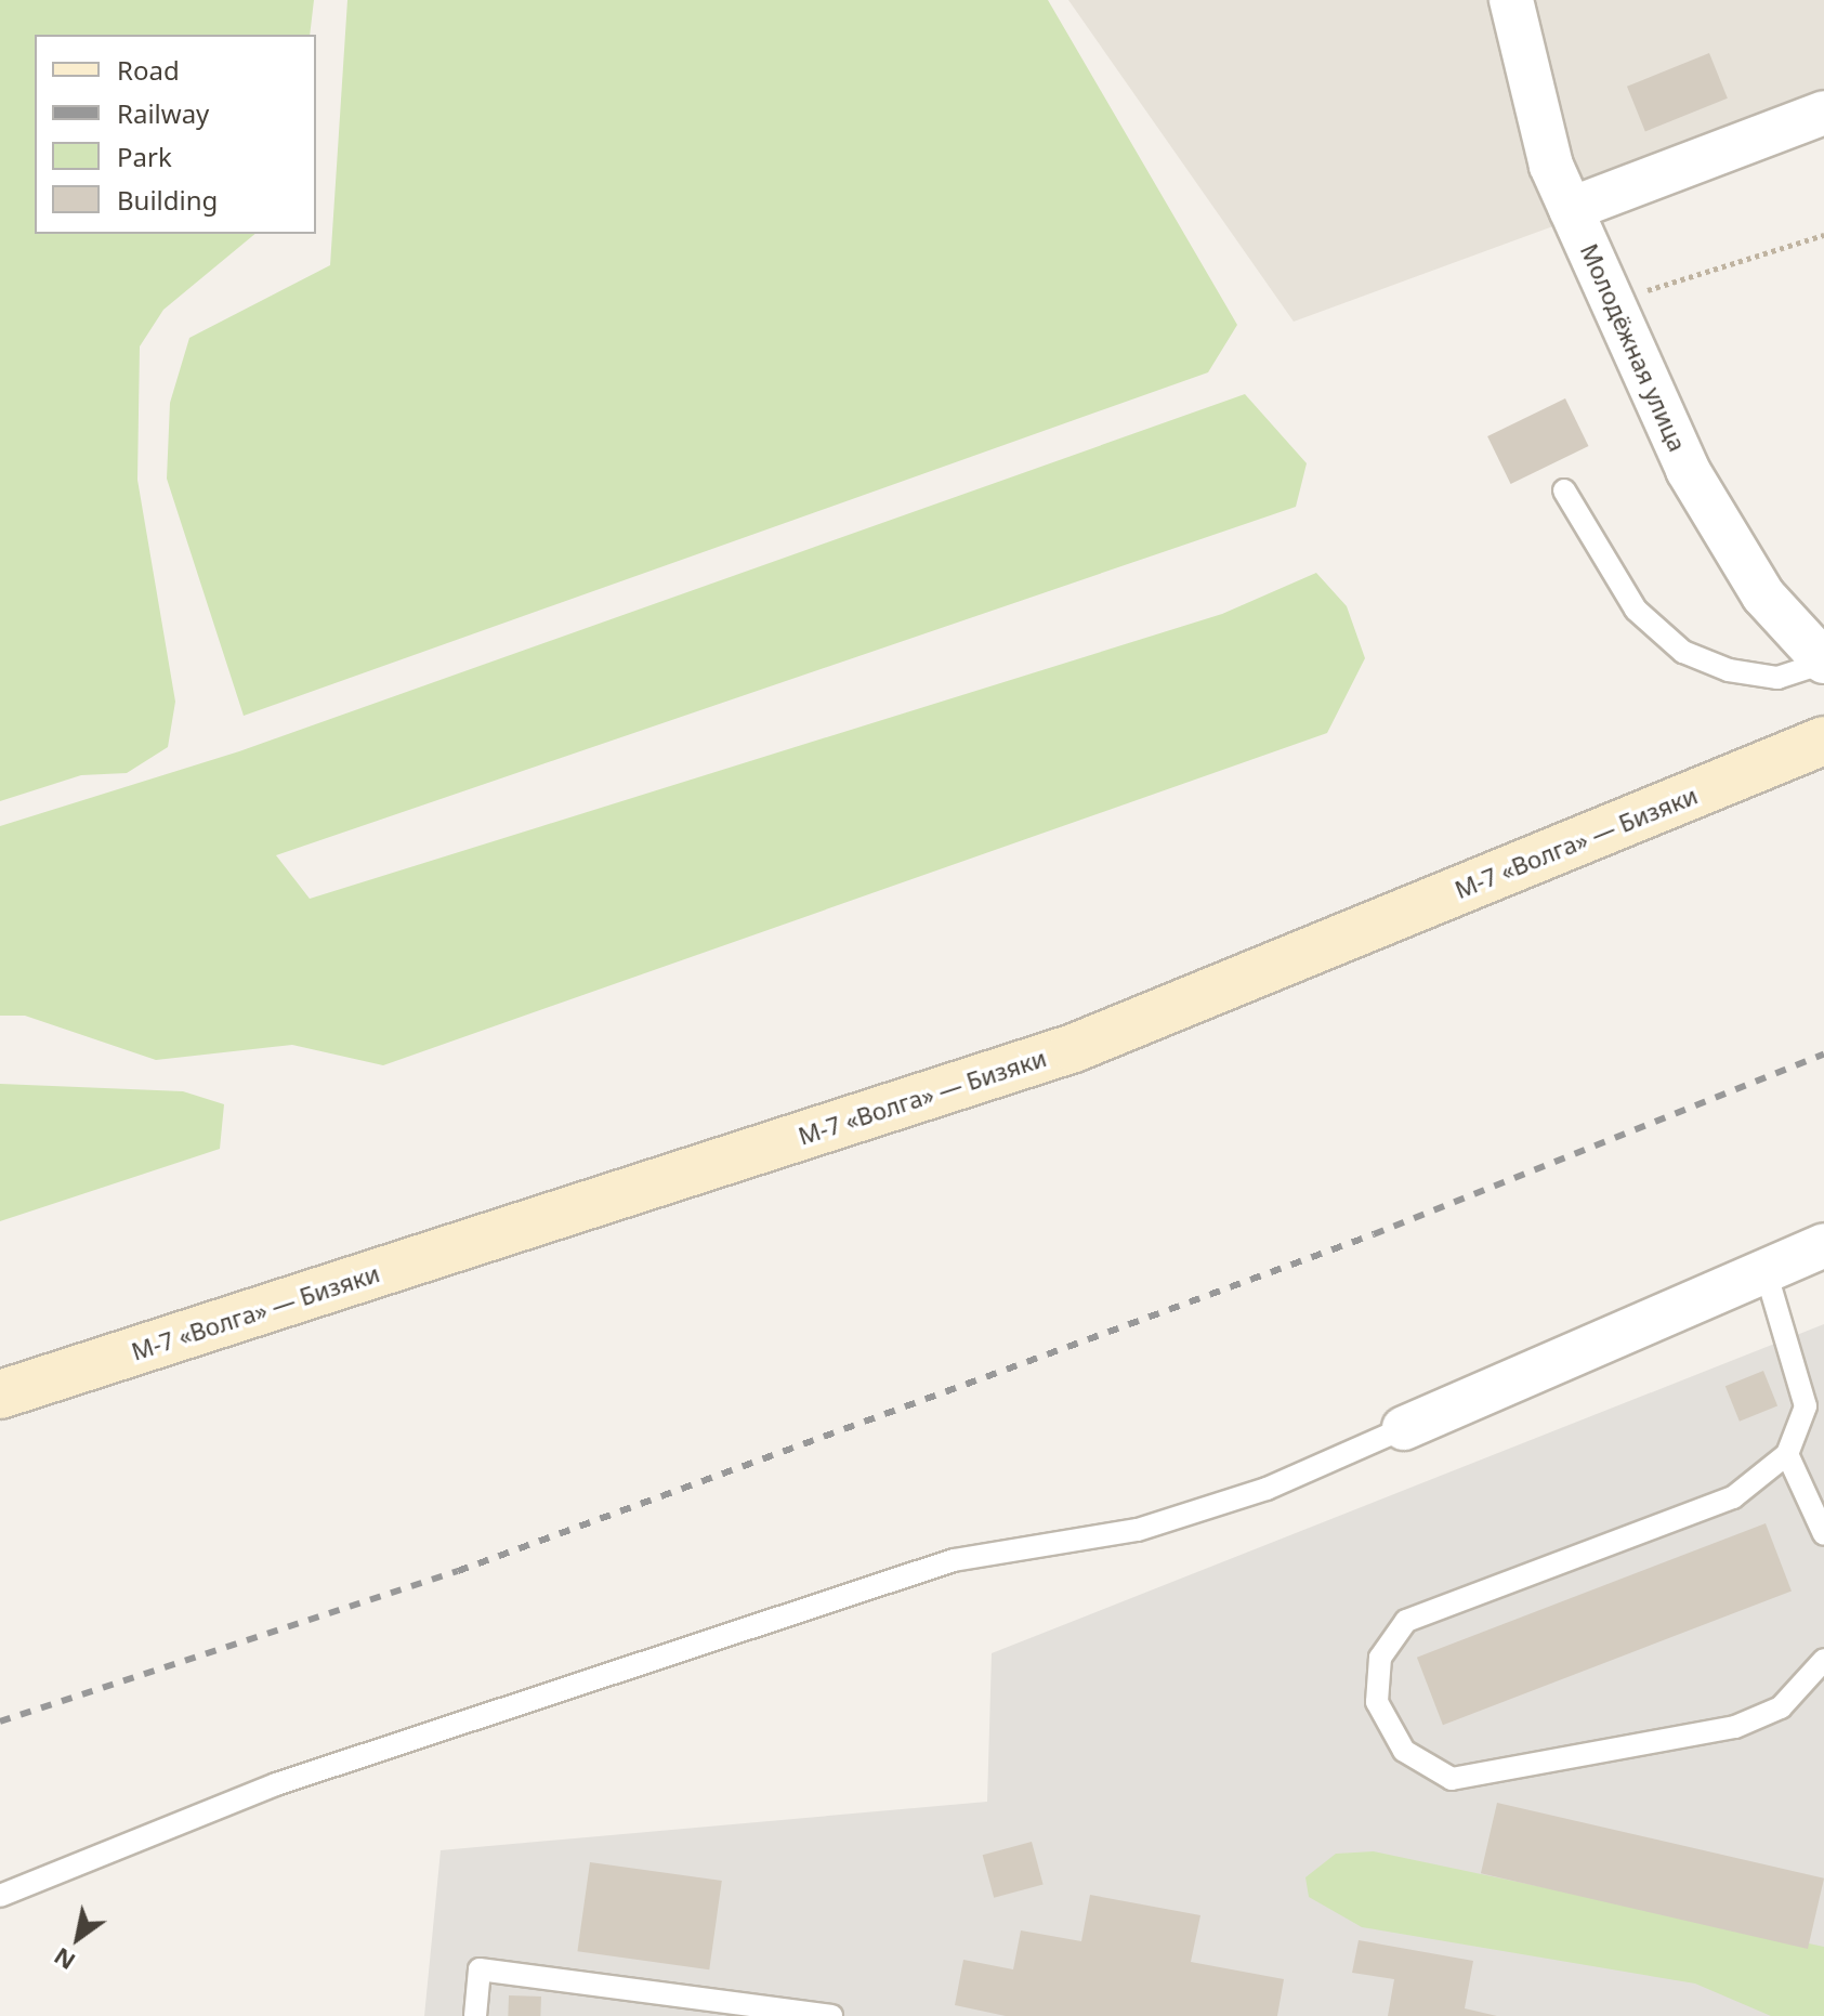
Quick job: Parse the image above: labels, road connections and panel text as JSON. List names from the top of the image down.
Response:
{
  "streets": {
    "main road": ["М-7 «Волга» — Бизяки"],
    "street": ["Молодёжная улица"]
  },
  "legend": [
    "Road",
    "Railway",
    "Park",
    "Building"
  ],
  "north": "bottom left"
}
